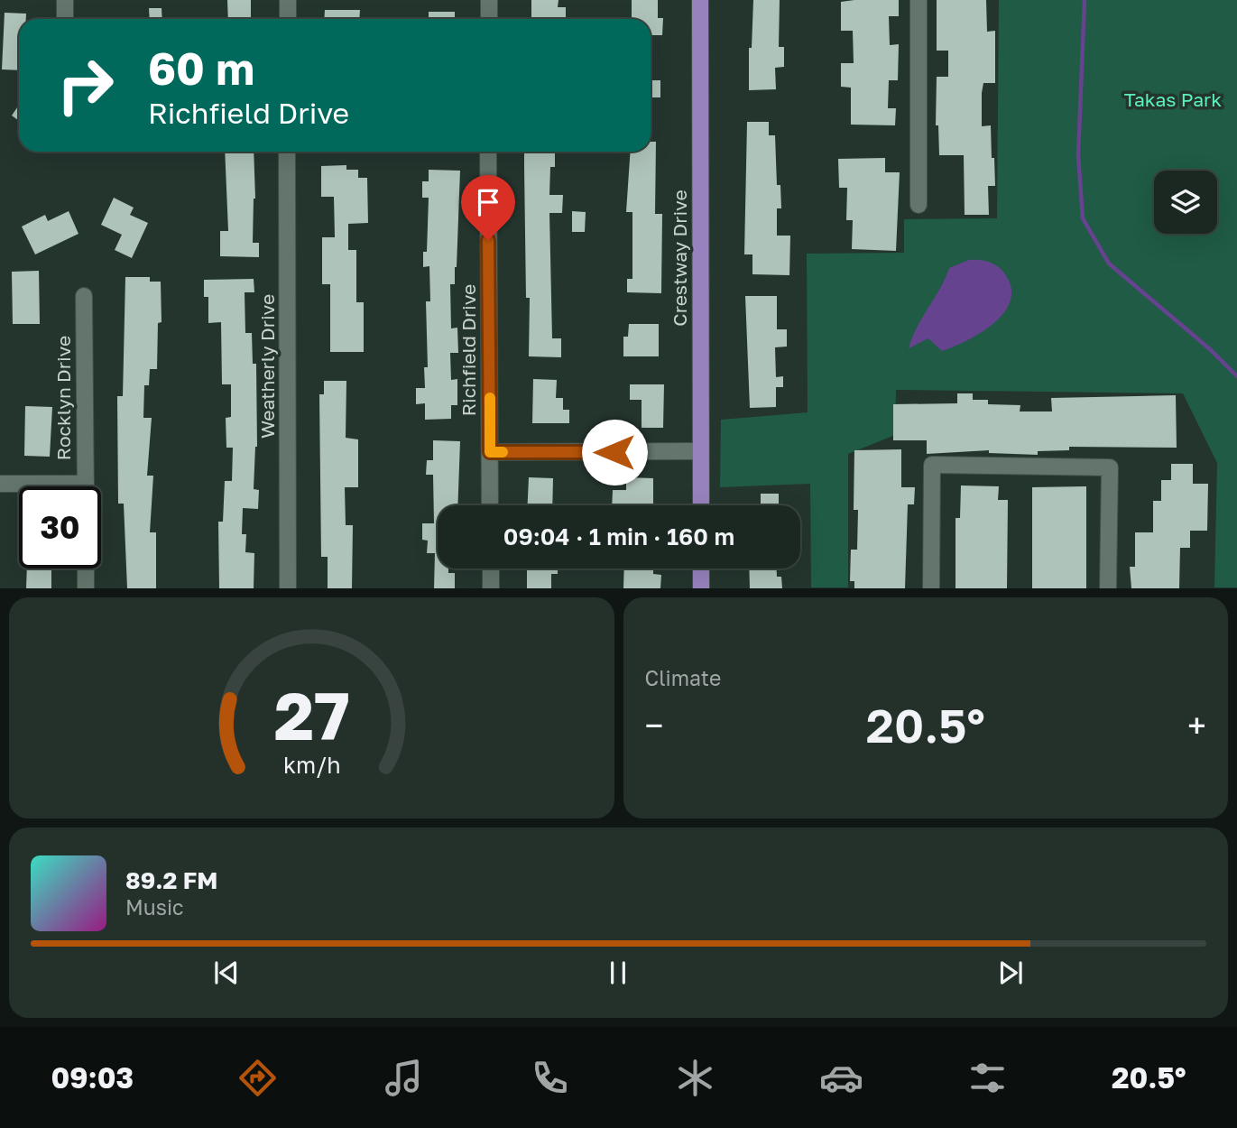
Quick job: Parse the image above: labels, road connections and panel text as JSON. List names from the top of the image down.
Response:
{
  "streets": {
    "main road": ["Crestway Drive"],
    "street": ["Richfield Drive", "Weatherly Drive", "Rocklyn Drive"]
  },
  "parks": ["Takas Park"],
  "page": {
    "turn": ["60 m", "Richfield Drive"],
    "limit": "30",
    "trip": "09:04 · 1 min · 160 m",
    "tile": "Climate",
    "heat": ["−", "20.5°", "+"],
    "song": ["89.2 FM", "Music"],
    "tabs": ["09:03", "20.5°"],
    "gauge": ["27", "km/h"]
  }
}
